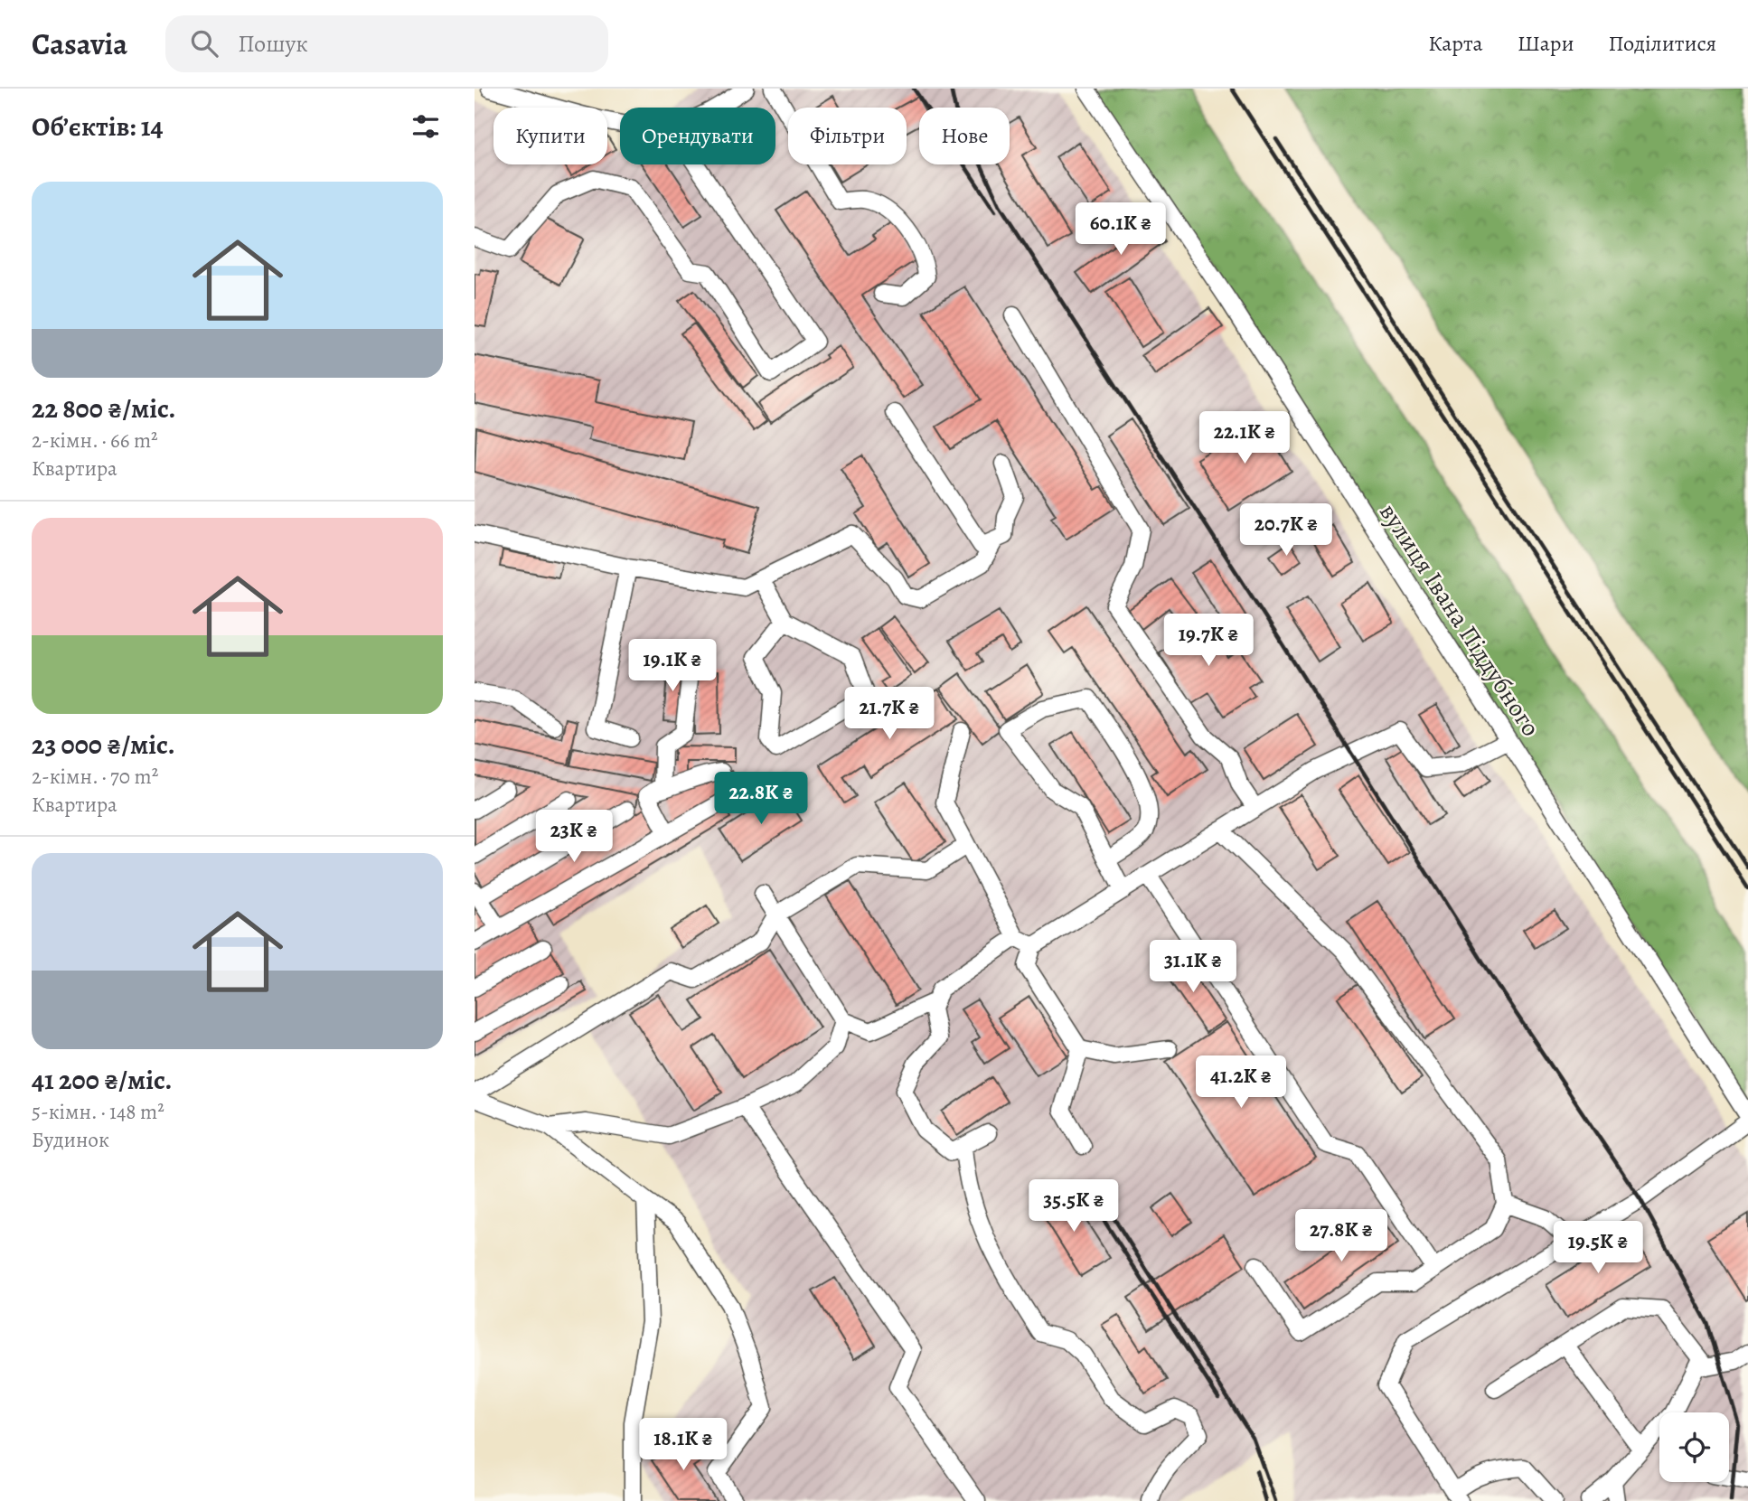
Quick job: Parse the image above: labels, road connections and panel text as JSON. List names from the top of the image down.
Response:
{
  "streets": {
    "street": ["вулиця Івана Піддубного"]
  },
  "page": {
    "header": "Casavia",
    "search": "Пошук",
    "nav": ["Карта", "Шари", "Поділитися"],
    "heading": "Об’єктів: 14",
    "chip": [
      "Купити",
      "Орендувати",
      "Фільтри",
      "Нове"
    ],
    "list": [
      {
        "name": "22 800 ₴/міс.",
        "note": "2-кімн. · 66 m² · Квартира"
      },
      {
        "name": "23 000 ₴/міс.",
        "note": "2-кімн. · 70 m² · Квартира"
      },
      {
        "name": "41 200 ₴/міс.",
        "note": "5-кімн. · 148 m² · Будинок"
      }
    ],
    "price": [
      "60.1K ₴",
      "22.1K ₴",
      "20.7K ₴",
      "19.7K ₴",
      "19.1K ₴",
      "21.7K ₴",
      "22.8K ₴",
      "23K ₴",
      "31.1K ₴",
      "41.2K ₴",
      "35.5K ₴",
      "27.8K ₴",
      "19.5K ₴",
      "18.1K ₴"
    ]
  }
}
